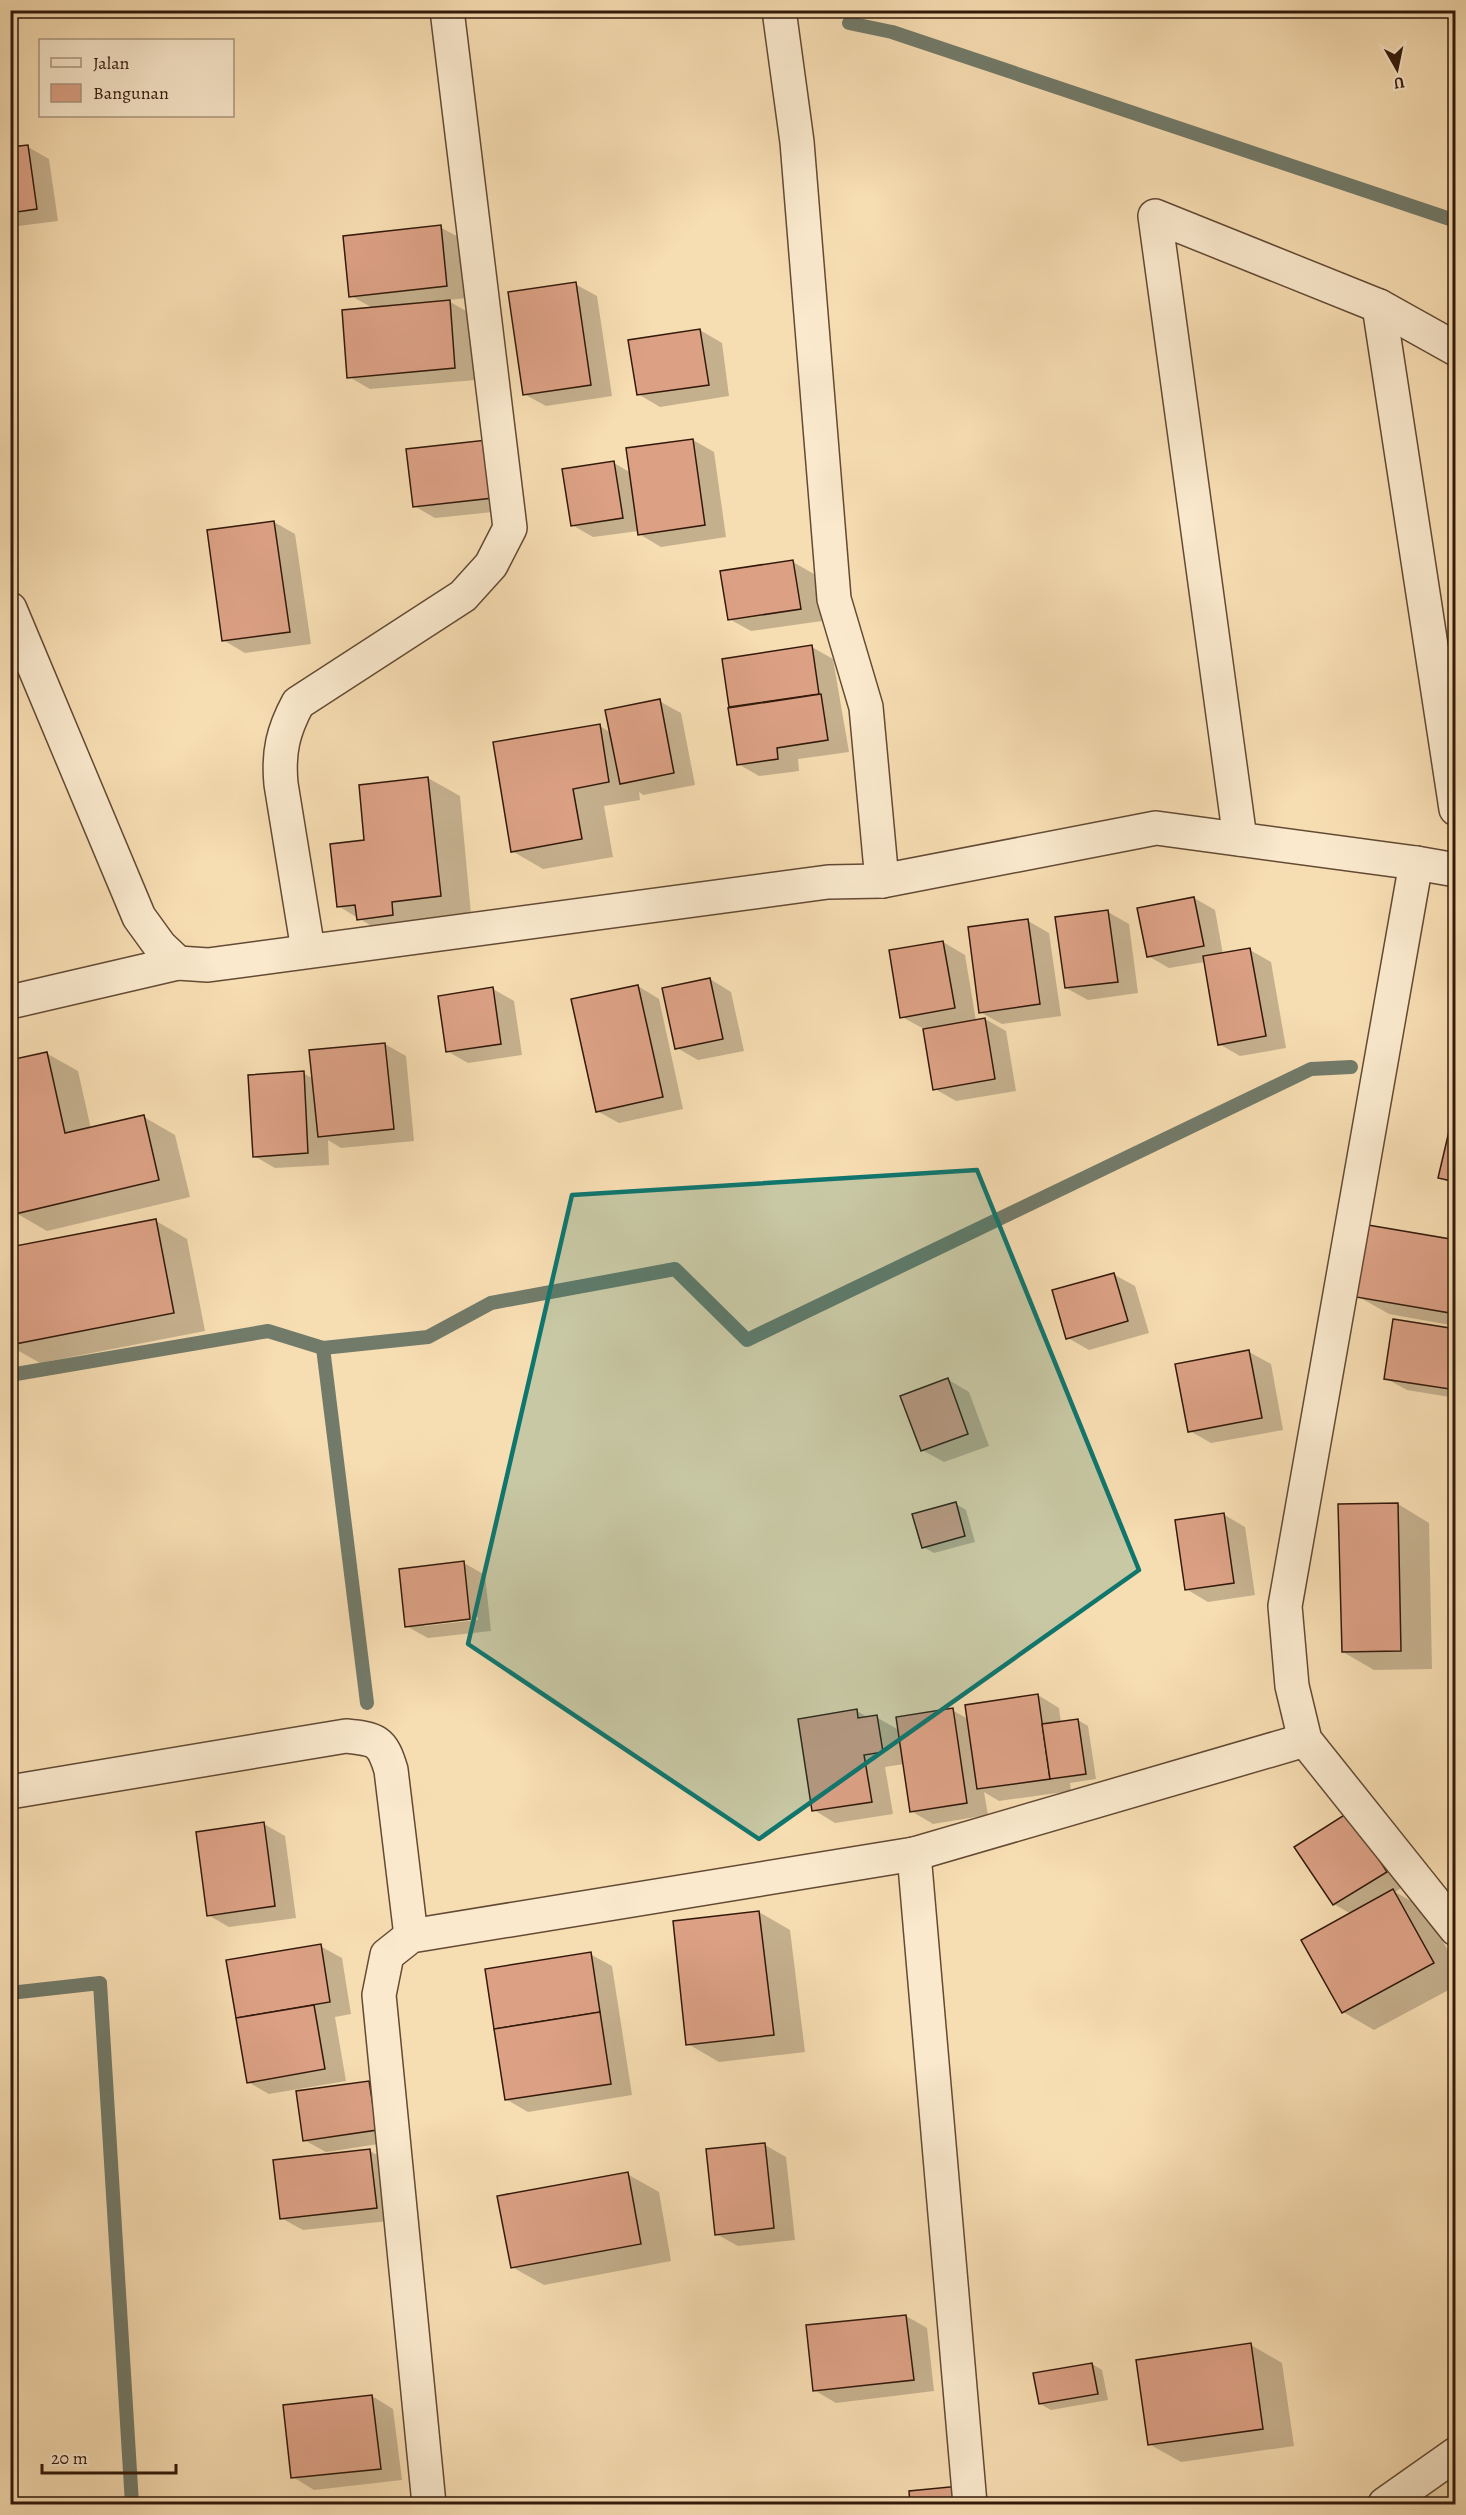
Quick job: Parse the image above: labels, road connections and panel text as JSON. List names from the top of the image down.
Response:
{
  "legend": ["Jalan", "Bangunan"],
  "scale_bar": "20 m",
  "north": "bottom"
}
